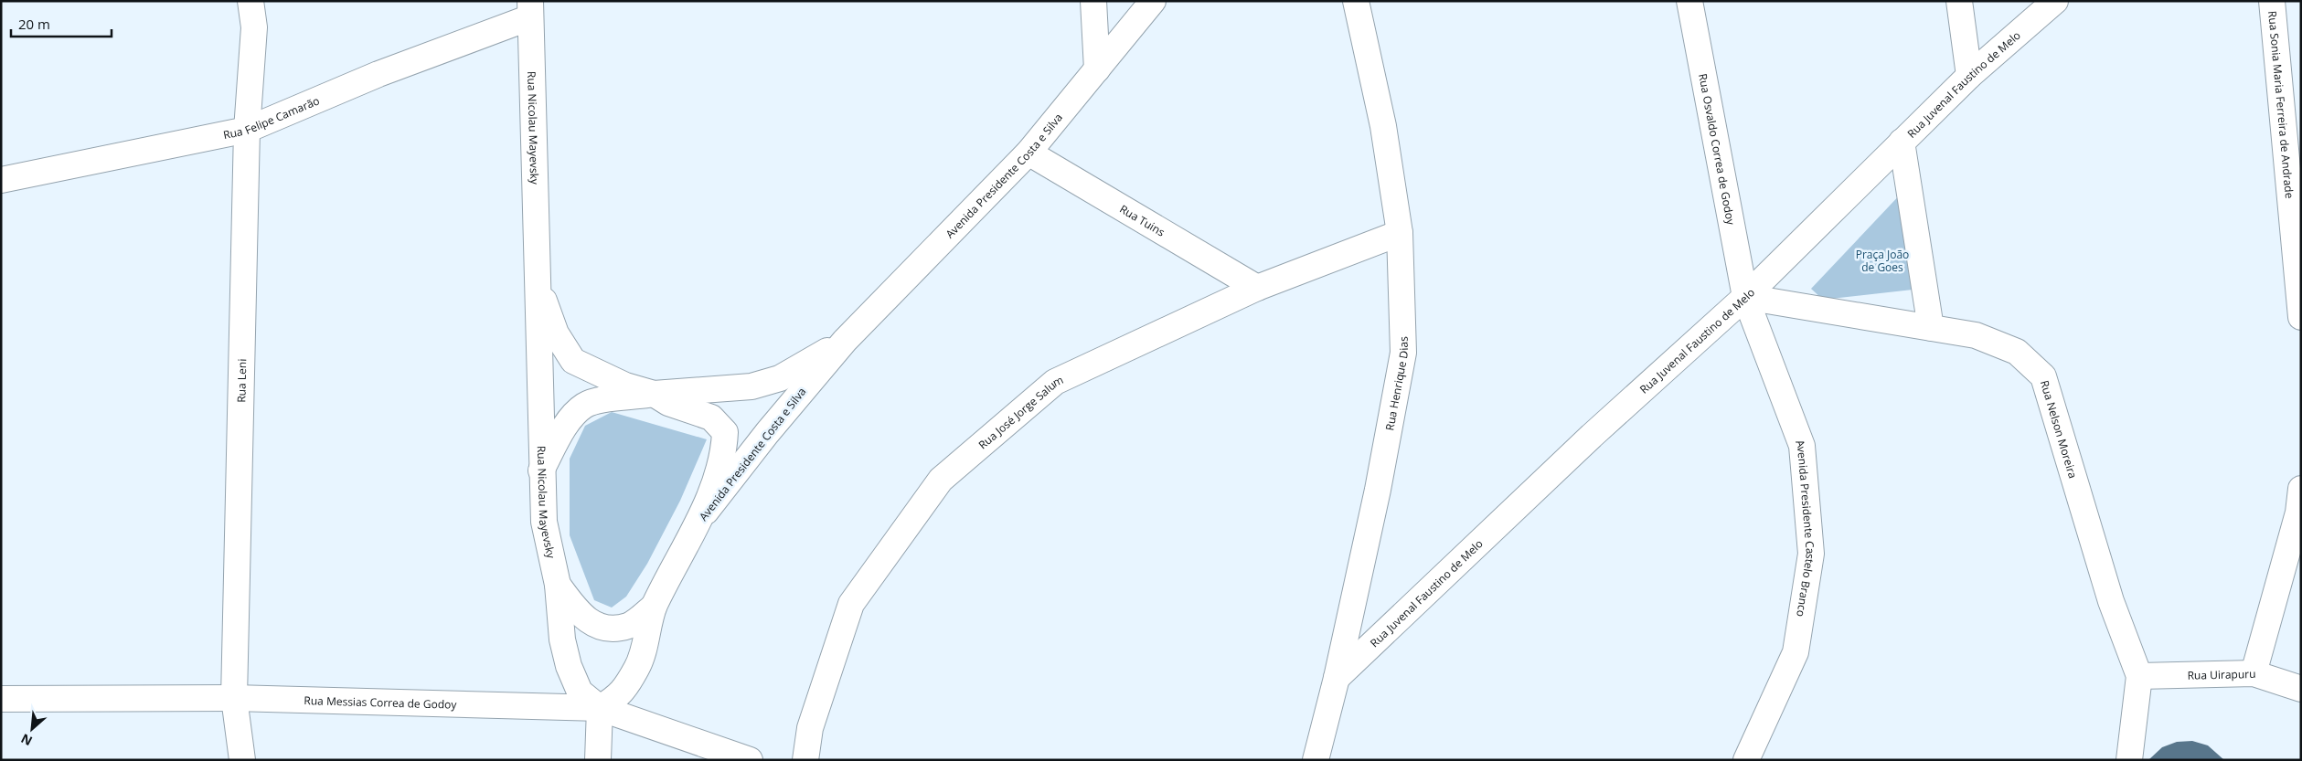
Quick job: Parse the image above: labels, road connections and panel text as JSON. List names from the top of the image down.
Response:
{
  "streets": {
    "street": [
      "Rua Juvenal Faustino de Melo",
      "Rua Sonia Maria Ferreira de Andrade",
      "Rua Felipe Camarão",
      "Rua Nicolau Mayevsky",
      "Rua Osvaldo Correa de Godoy",
      "Avenida Presidente Costa e Silva",
      "Rua Tuins",
      "Rua Leni",
      "Rua Henrique Dias",
      "Rua José Jorge Salum",
      "Rua Nelson Moreira",
      "Avenida Presidente Castelo Branco",
      "Rua Uirapuru",
      "Rua Messias Correa de Godoy"
    ]
  },
  "crossings": [
    ["Rua Juvenal Faustino de Melo", "Rua Osvaldo Correa de Godoy"],
    ["Rua Juvenal Faustino de Melo", "Rua Henrique Dias"],
    ["Rua Juvenal Faustino de Melo", "Rua Nelson Moreira"],
    ["Rua Juvenal Faustino de Melo", "Avenida Presidente Castelo Branco"],
    ["Rua Felipe Camarão", "Rua Nicolau Mayevsky"],
    ["Rua Felipe Camarão", "Rua Leni"],
    ["Rua Nicolau Mayevsky", "Avenida Presidente Costa e Silva"],
    ["Rua Nicolau Mayevsky", "Rua Messias Correa de Godoy"],
    ["Rua Osvaldo Correa de Godoy", "Rua Nelson Moreira"],
    ["Rua Osvaldo Correa de Godoy", "Avenida Presidente Castelo Branco"],
    ["Avenida Presidente Costa e Silva", "Rua Tuins"],
    ["Avenida Presidente Costa e Silva", "Rua Messias Correa de Godoy"],
    ["Rua Tuins", "Rua José Jorge Salum"],
    ["Rua Leni", "Rua Messias Correa de Godoy"],
    ["Rua Henrique Dias", "Rua José Jorge Salum"],
    ["Rua Nelson Moreira", "Avenida Presidente Castelo Branco"],
    ["Rua Nelson Moreira", "Rua Uirapuru"]
  ],
  "parks": ["Praça João de Goes"],
  "scale_bar": "20 m",
  "north": "bottom left"
}
